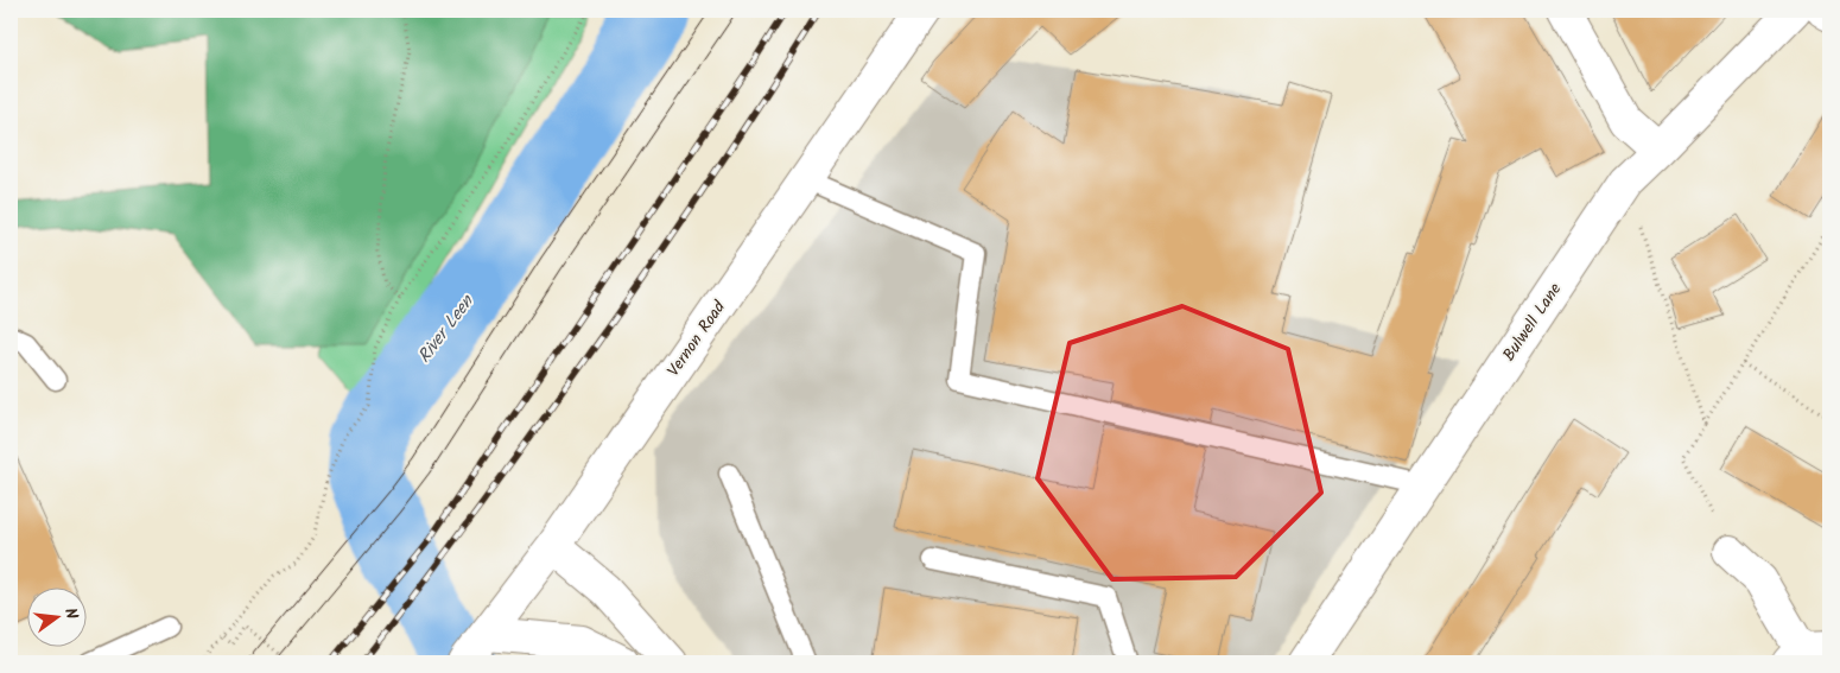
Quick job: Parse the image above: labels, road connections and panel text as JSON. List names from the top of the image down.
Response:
{
  "streets": {
    "main road": ["Bulwell Lane", "Vernon Road"]
  },
  "water": ["River Leen"],
  "north": "right"
}
